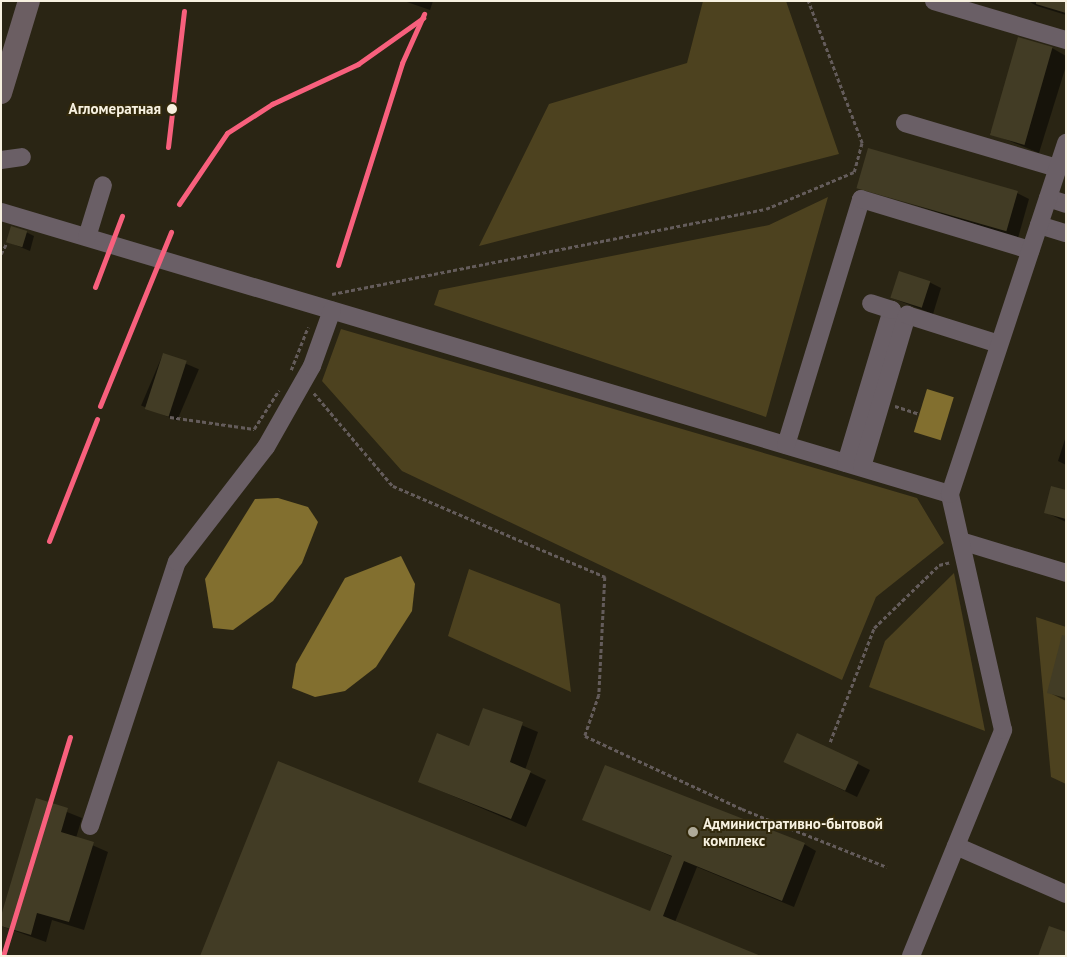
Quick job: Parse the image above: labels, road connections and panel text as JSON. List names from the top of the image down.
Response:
{
  "places": ["Агломератная", "Административно-бытовой комплекс"]
}
